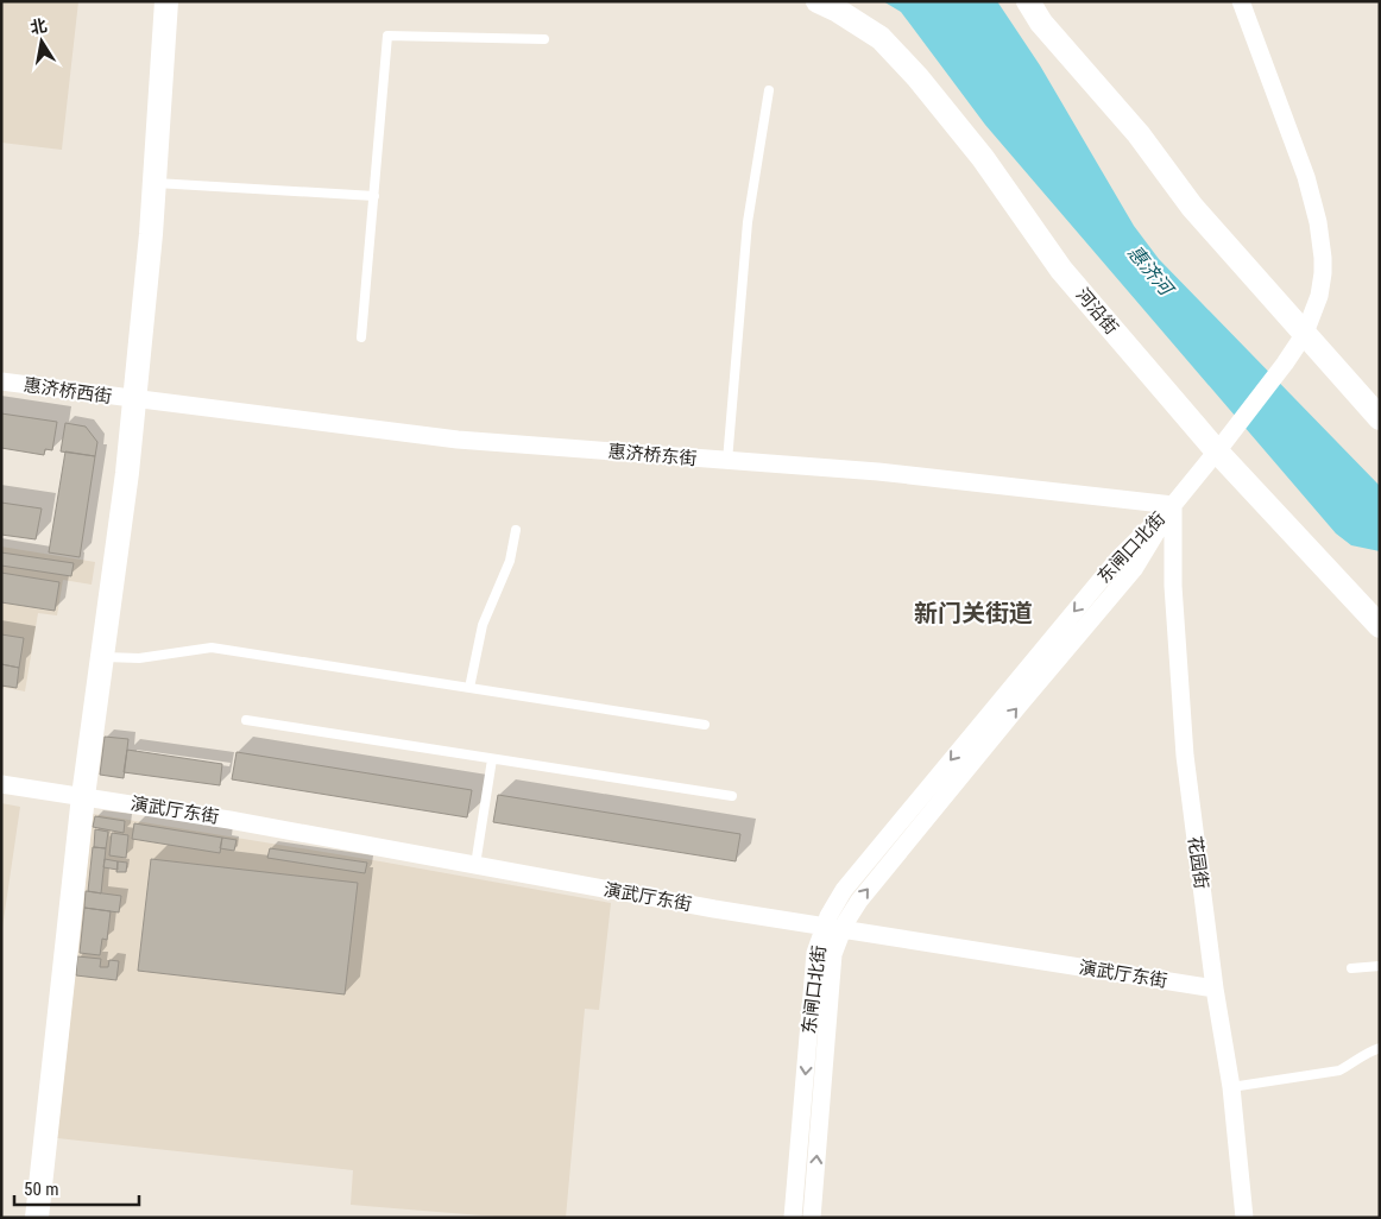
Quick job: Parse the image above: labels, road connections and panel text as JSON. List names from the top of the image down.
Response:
{
  "streets": {
    "street": [
      "河沿街",
      "惠济桥西街",
      "惠济桥东街",
      "东闸口北街",
      "演武厅东街",
      "花园街"
    ]
  },
  "crossings": [
    ["惠济桥西街", "惠济桥东街"],
    ["惠济桥东街", "东闸口北街"],
    ["惠济桥东街", "花园街"],
    ["东闸口北街", "演武厅东街"],
    ["东闸口北街", "花园街"],
    ["演武厅东街", "花园街"]
  ],
  "districts": ["新门关街道"],
  "water": ["惠济河"],
  "scale_bar": "50 m",
  "north": "top"
}
